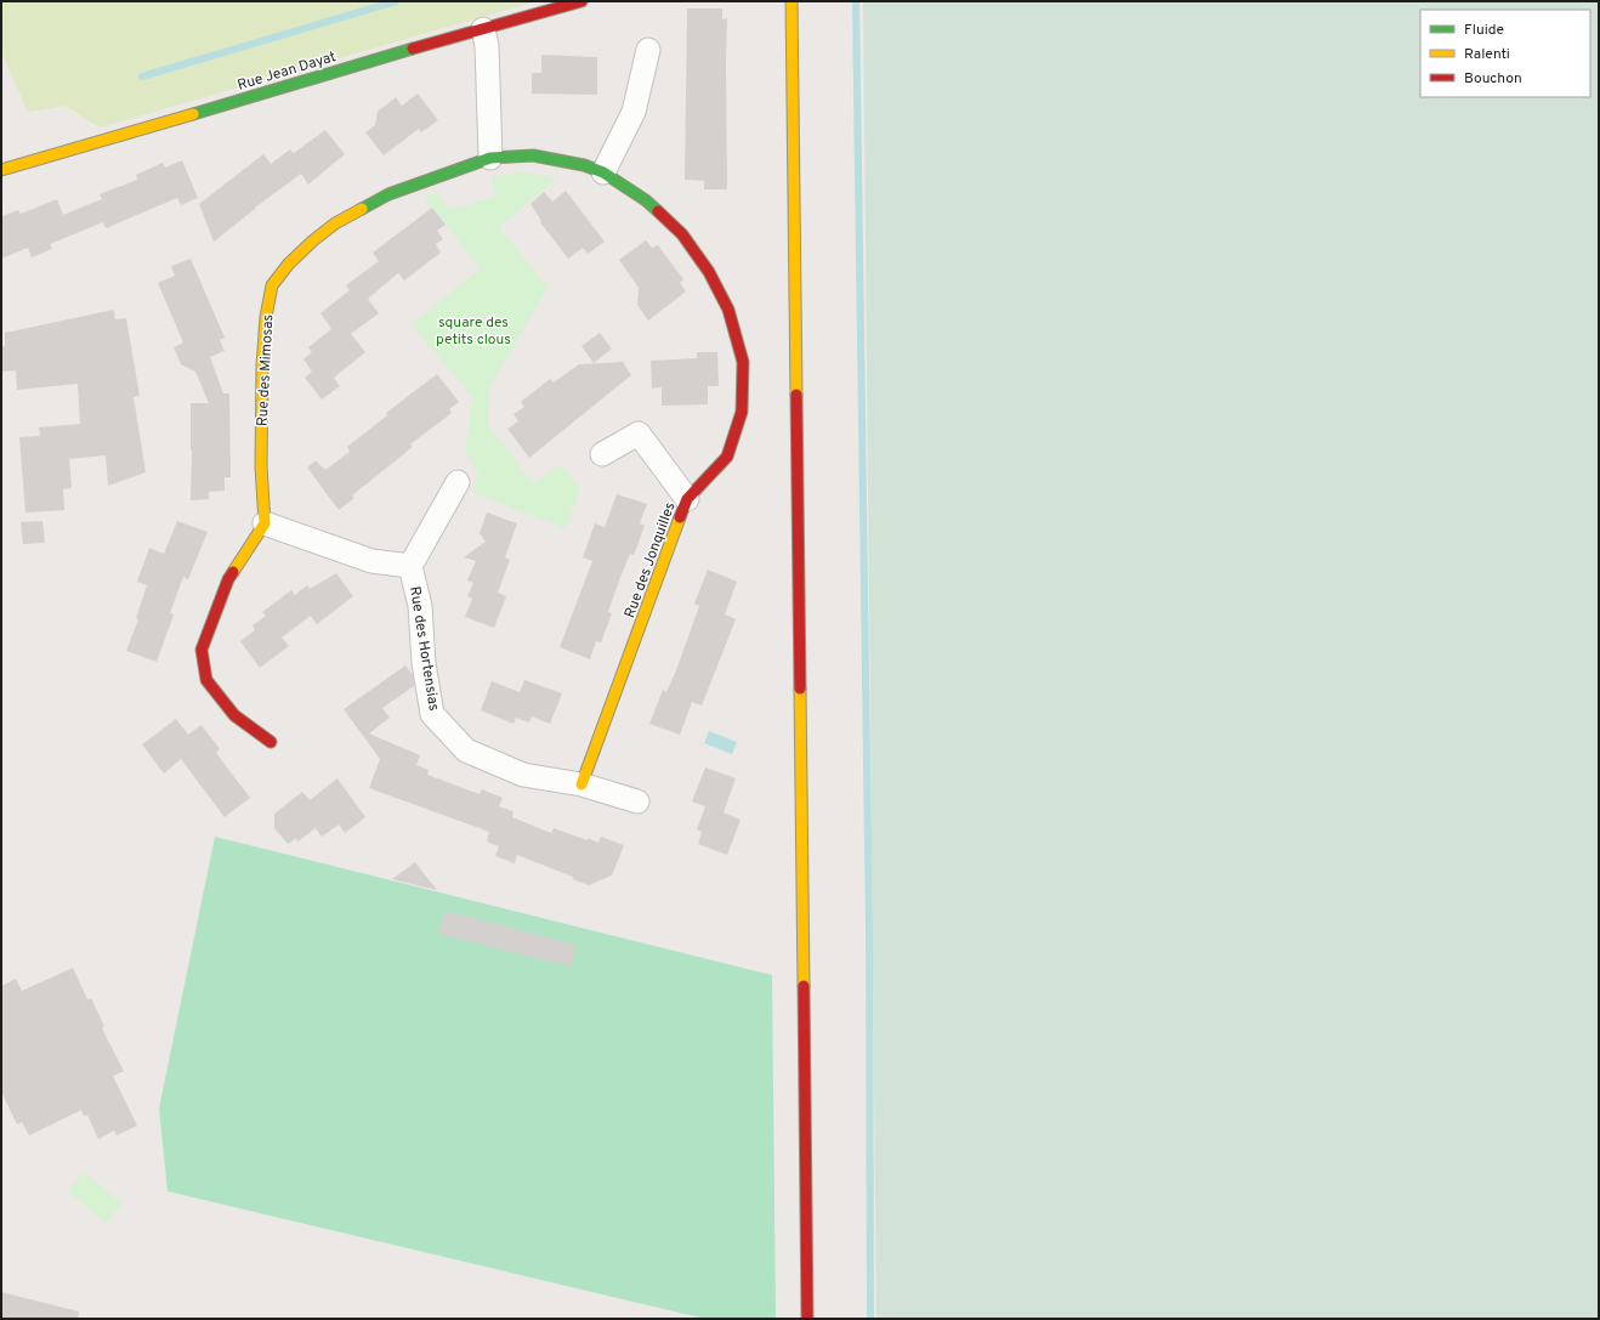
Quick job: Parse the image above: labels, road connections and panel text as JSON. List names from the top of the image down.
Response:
{
  "streets": {
    "street": [
      "Rue Jean Dayat",
      "Rue des Mimosas",
      "Rue des Jonquilles",
      "Rue des Hortensias"
    ]
  },
  "crossings": [
    ["Rue des Mimosas", "Rue des Jonquilles"],
    ["Rue des Mimosas", "Rue des Hortensias"],
    ["Rue des Jonquilles", "Rue des Hortensias"]
  ],
  "parks": ["square des petits clous"],
  "legend": ["Fluide", "Ralenti", "Bouchon"]
}
